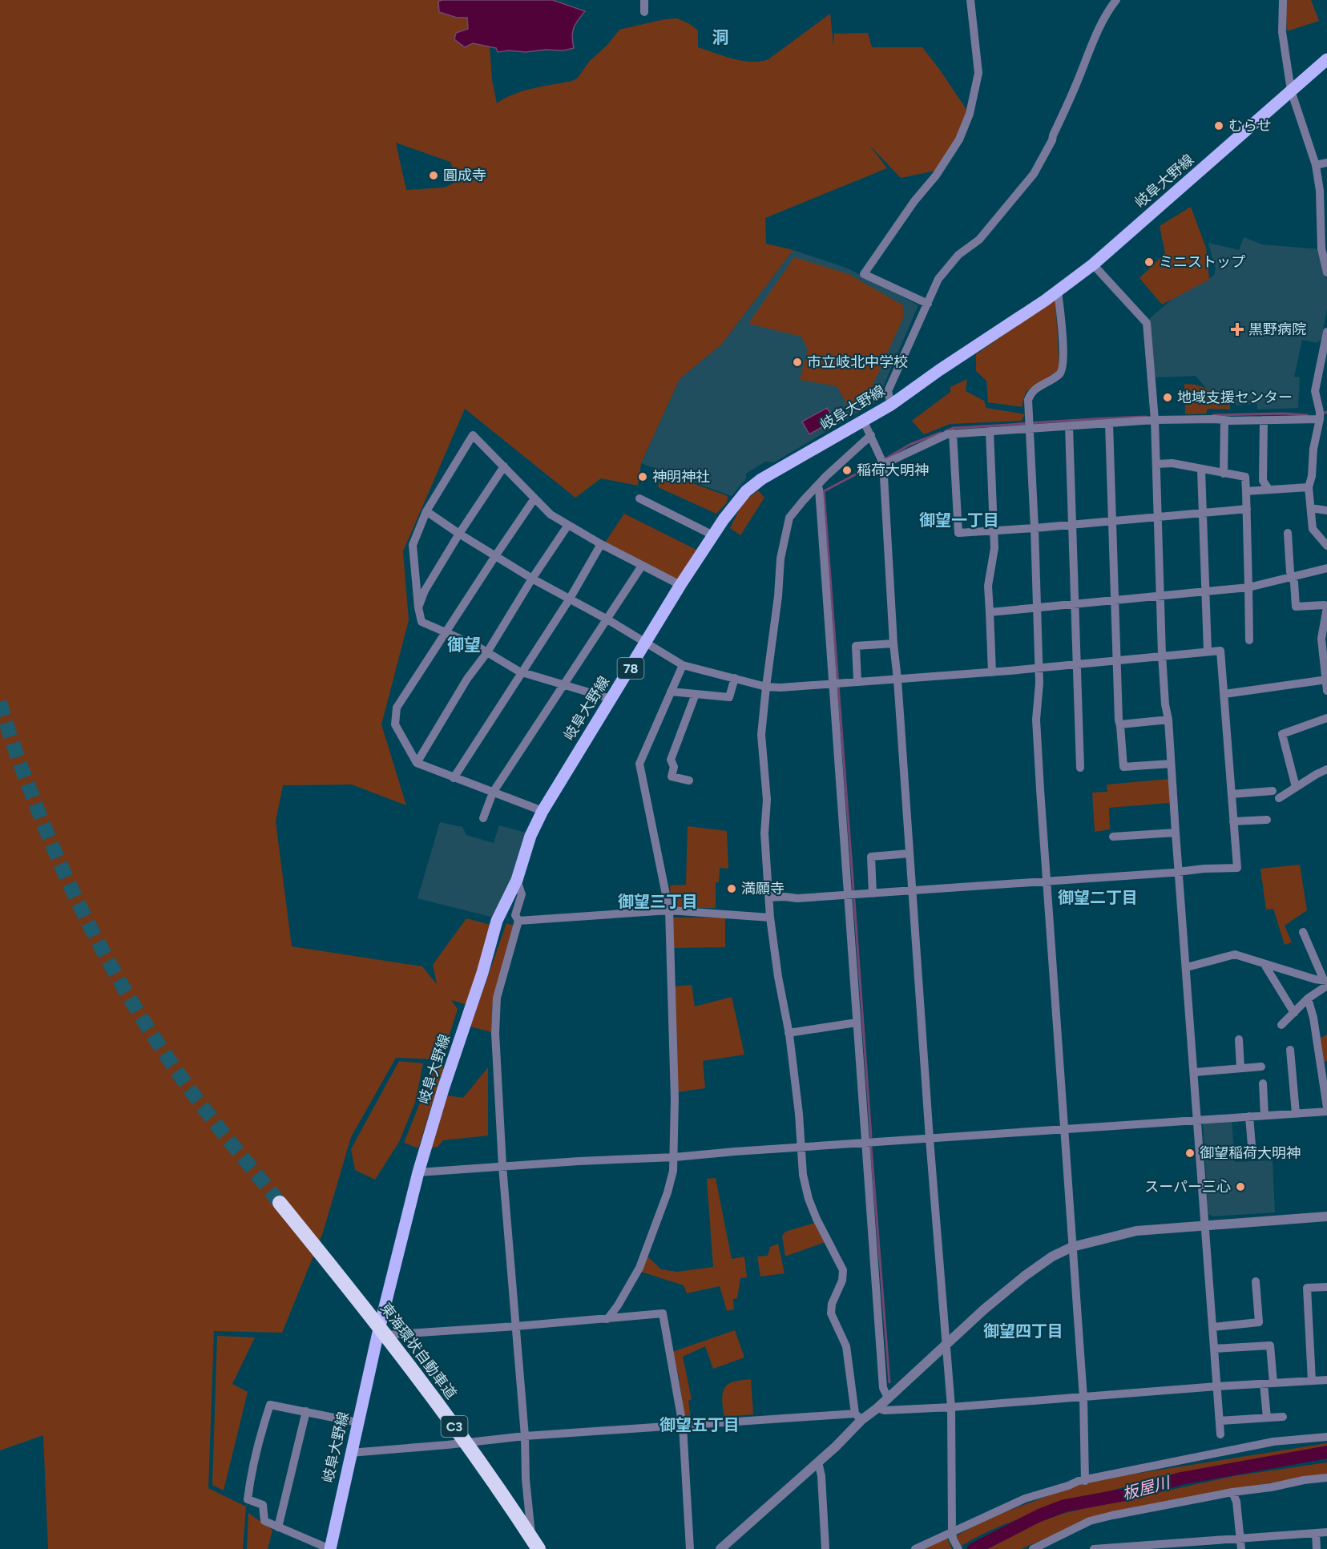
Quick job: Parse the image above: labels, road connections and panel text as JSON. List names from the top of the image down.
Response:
{
  "streets": {
    "highway": ["東海環状自動車道", "C3"],
    "main road": ["岐阜大野線", "78"]
  },
  "districts": [
    "洞",
    "御望一丁目",
    "御望",
    "御望二丁目",
    "御望三丁目",
    "御望四丁目",
    "御望五丁目"
  ],
  "water": ["板屋川"],
  "places": {
    "other": [
      "むらせ",
      "圓成寺",
      "ミニストップ",
      "市立岐北中学校",
      "地域支援センター",
      "稲荷大明神",
      "神明神社",
      "満願寺",
      "御望稲荷大明神",
      "スーパー三心"
    ],
    "health": ["黒野病院"]
  }
}
